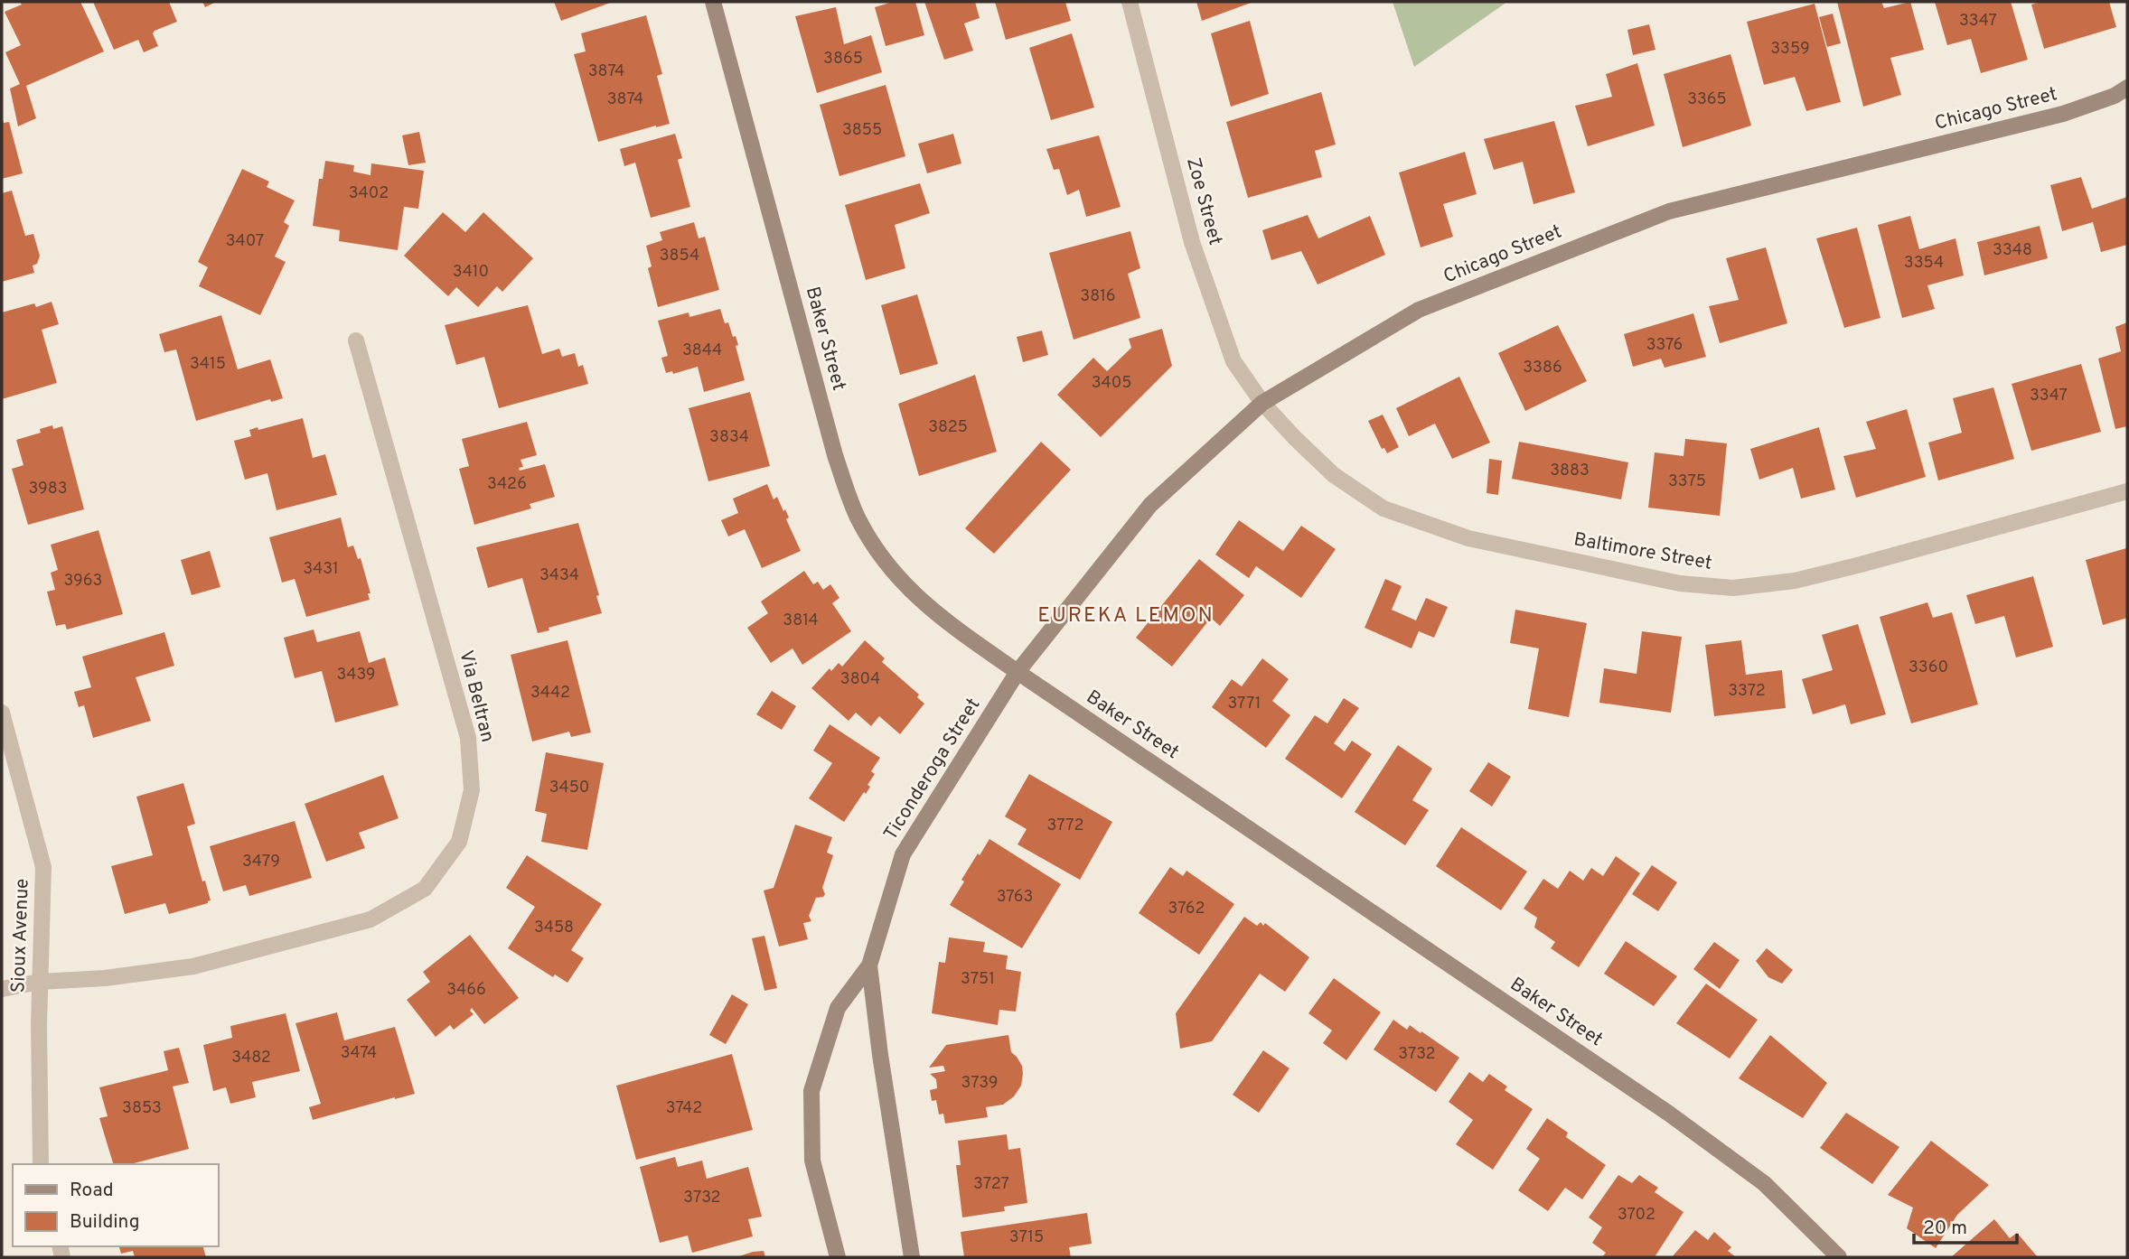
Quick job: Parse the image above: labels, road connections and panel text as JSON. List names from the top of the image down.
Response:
{
  "streets": {
    "street": [
      "Chicago Street",
      "Zoe Street",
      "Baker Street",
      "Baltimore Street",
      "Via Beltran",
      "Ticonderoga Street",
      "Sioux Avenue"
    ]
  },
  "crossings": [
    ["Chicago Street", "Zoe Street"],
    ["Chicago Street", "Baker Street"],
    ["Chicago Street", "Baltimore Street"],
    ["Chicago Street", "Ticonderoga Street"],
    ["Zoe Street", "Baltimore Street"],
    ["Baker Street", "Ticonderoga Street"],
    ["Via Beltran", "Sioux Avenue"]
  ],
  "districts": ["EUREKA LEMON"],
  "house_numbers": [
    "3347",
    "3359",
    "3865",
    "3874",
    "3874",
    "3365",
    "3855",
    "3402",
    "3407",
    "3348",
    "3854",
    "3354",
    "3410",
    "3816",
    "3376",
    "3844",
    "3415",
    "3386",
    "3405",
    "3347",
    "3825",
    "3834",
    "3883",
    "3375",
    "3426",
    "3983",
    "3431",
    "3434",
    "3963",
    "3814",
    "3360",
    "3439",
    "3804",
    "3372",
    "3442",
    "3771",
    "3450",
    "3772",
    "3479",
    "3763",
    "3762",
    "3458",
    "3751",
    "3466",
    "3474",
    "3732",
    "3482",
    "3739",
    "3853",
    "3742",
    "3727",
    "3732",
    "3702",
    "3715"
  ],
  "legend": ["Road", "Building"],
  "scale_bar": "20 m"
}
